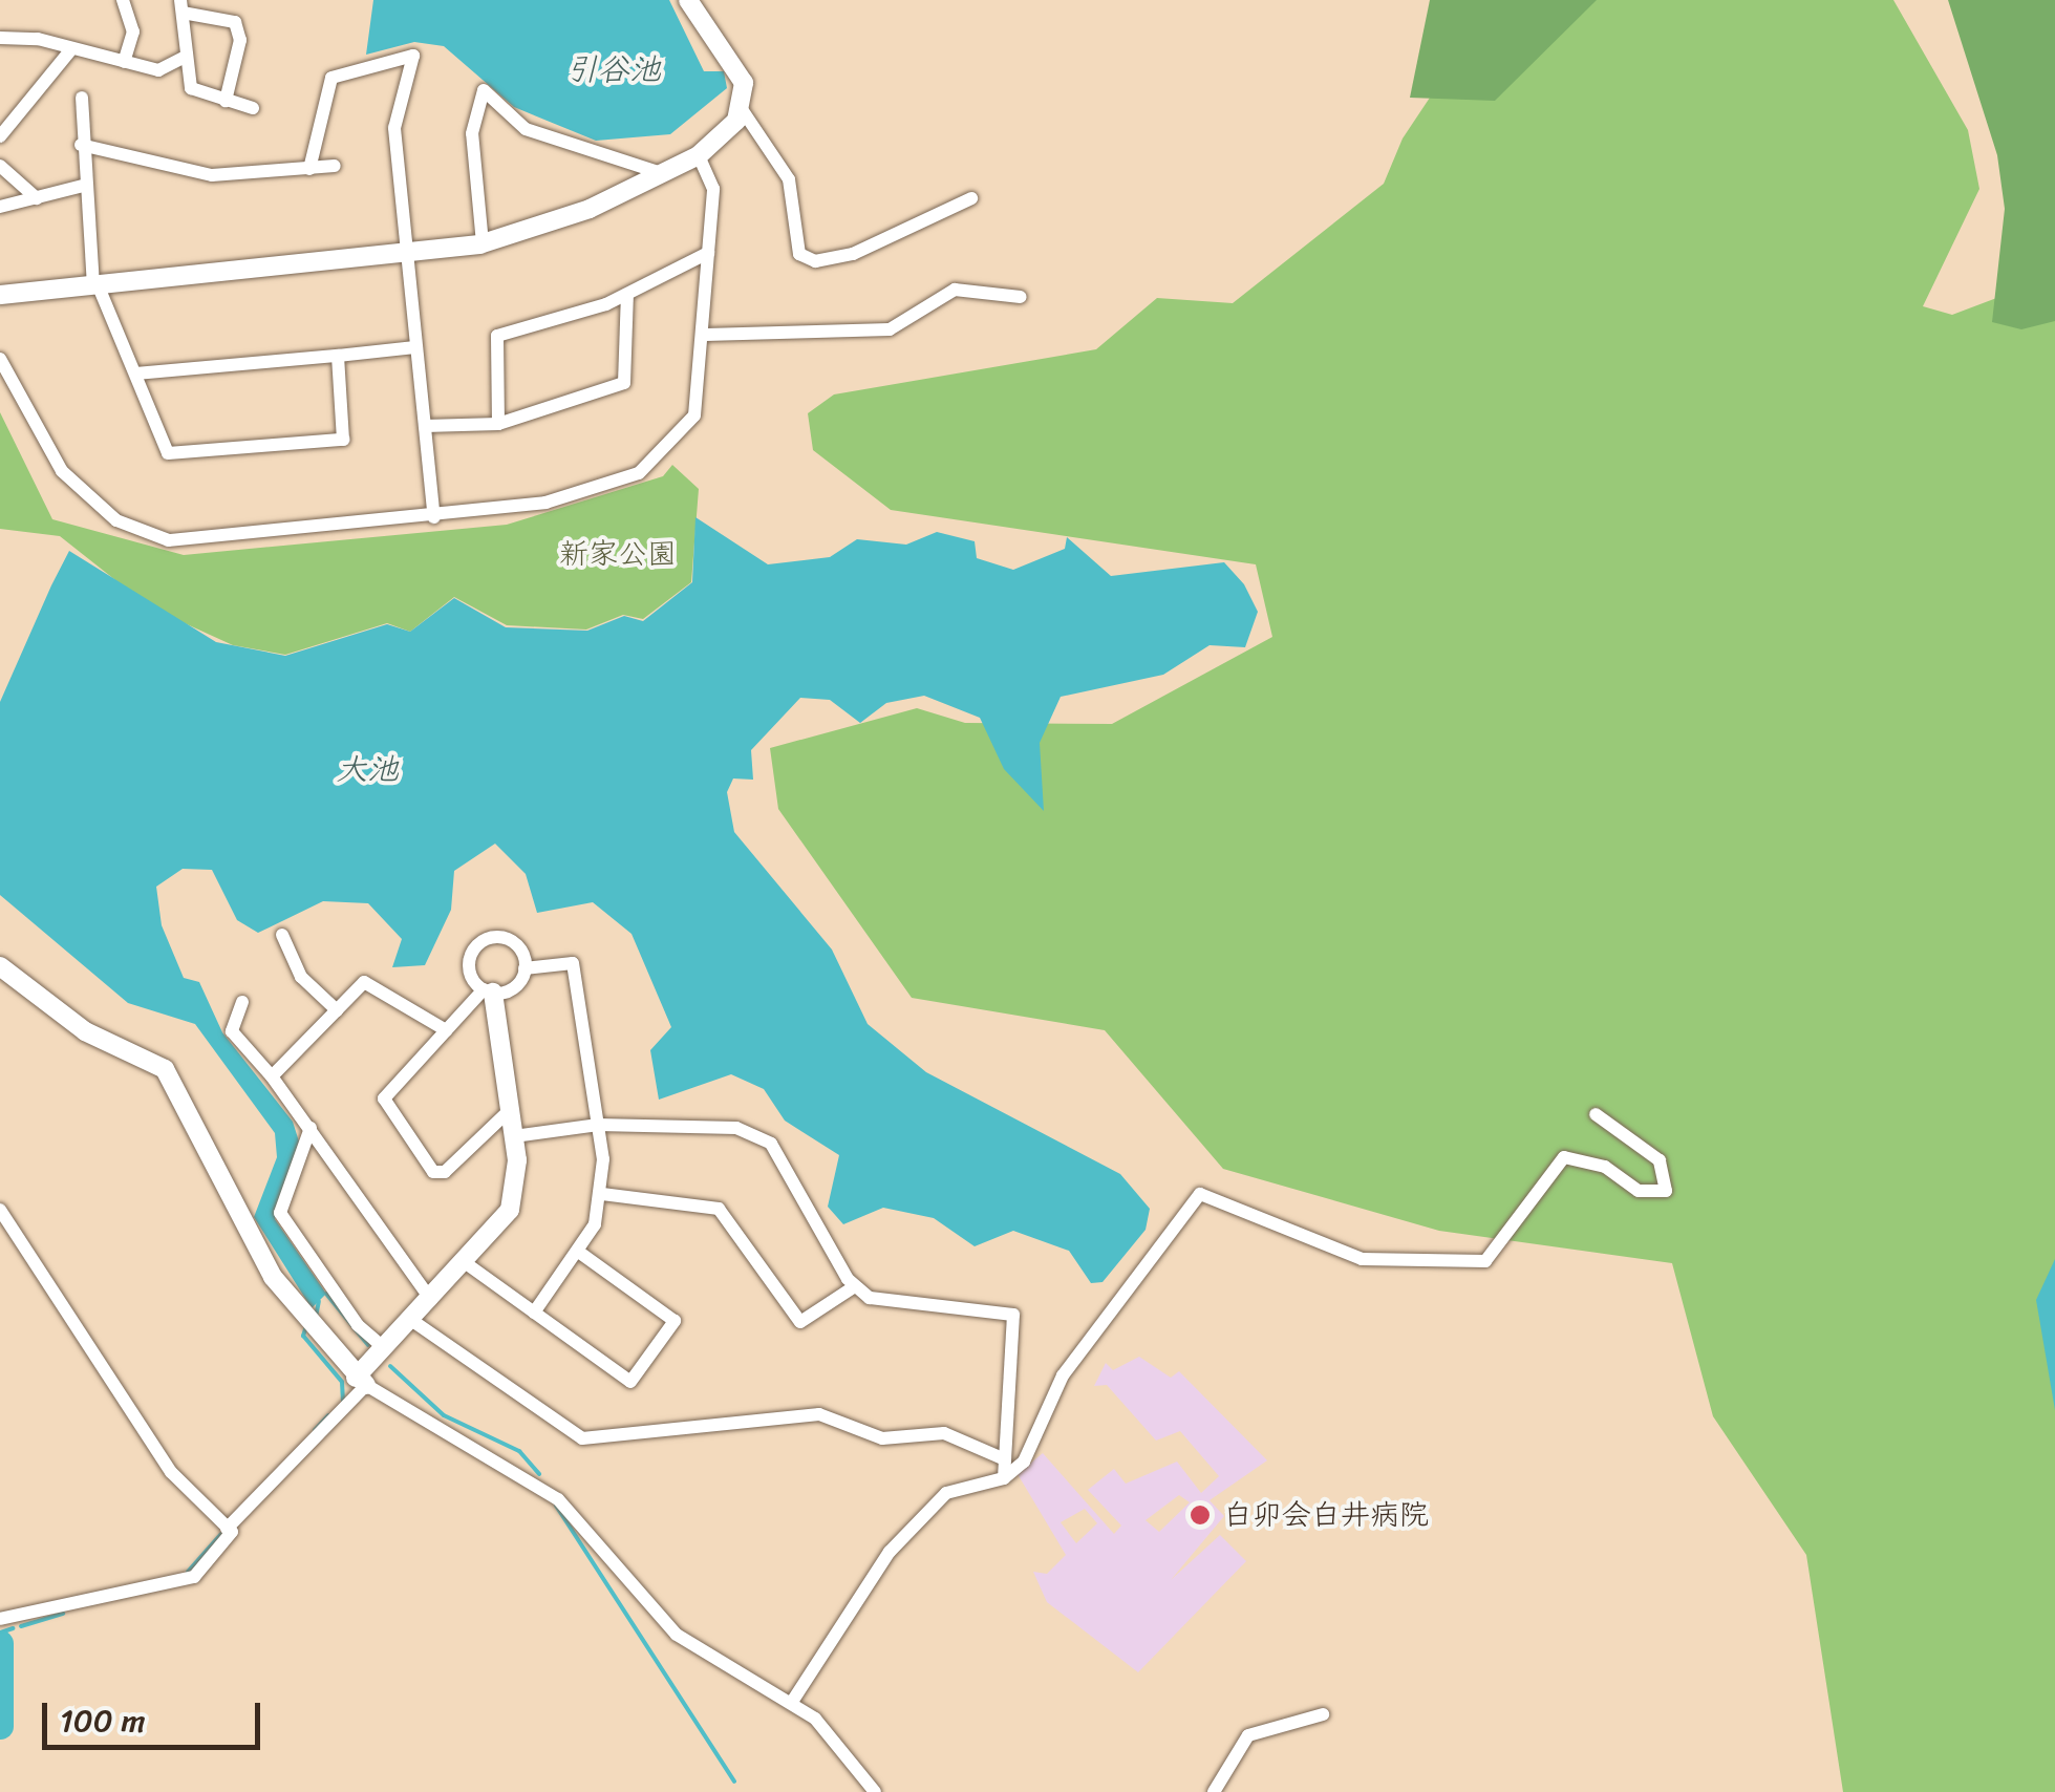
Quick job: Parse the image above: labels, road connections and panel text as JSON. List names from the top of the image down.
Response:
{
  "water": ["引谷池", "大池"],
  "parks": ["新家公園"],
  "places": ["白卯会白井病院"],
  "scale_bar": "100 m"
}
